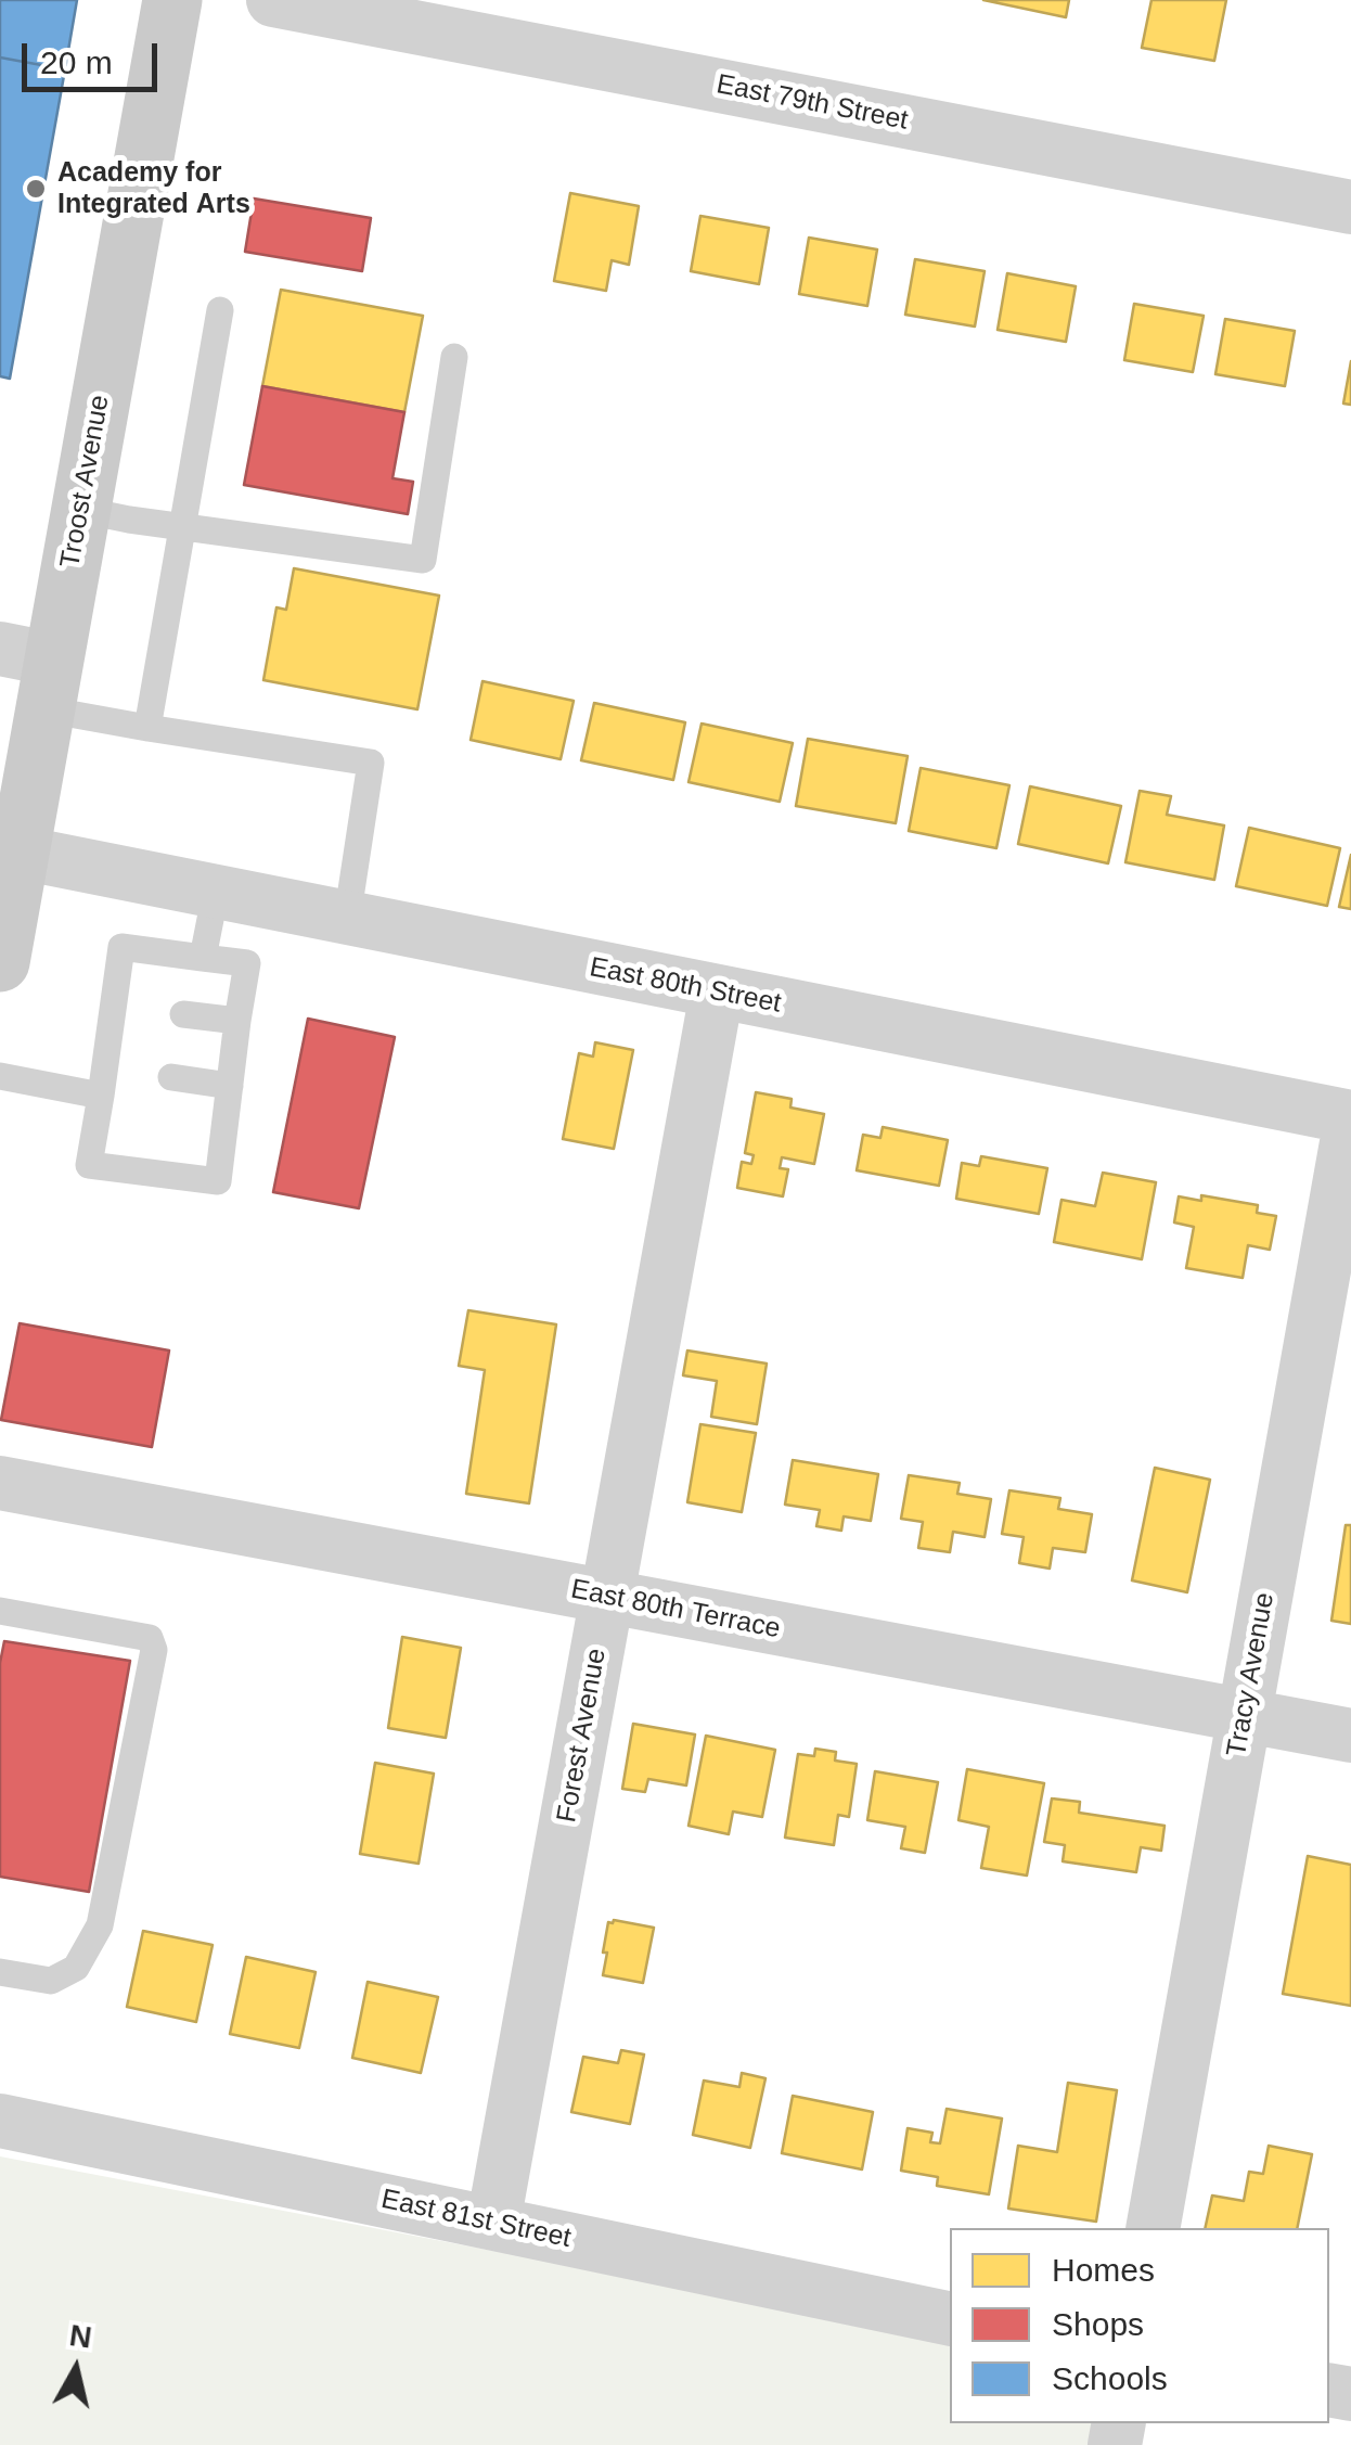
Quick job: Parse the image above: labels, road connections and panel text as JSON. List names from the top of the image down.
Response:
{
  "streets": {
    "main road": ["Troost Avenue"],
    "street": [
      "East 79th Street",
      "East 80th Street",
      "East 80th Terrace",
      "Tracy Avenue",
      "Forest Avenue",
      "East 81st Street"
    ]
  },
  "crossings": [
    ["Troost Avenue", "East 80th Street"],
    ["East 80th Street", "Tracy Avenue"],
    ["East 80th Street", "Forest Avenue"],
    ["East 80th Terrace", "Tracy Avenue"],
    ["East 80th Terrace", "Forest Avenue"],
    ["Forest Avenue", "East 81st Street"]
  ],
  "places": ["Academy for Integrated Arts"],
  "legend": ["Homes", "Shops", "Schools"],
  "scale_bar": "20 m",
  "north": "top"
}
